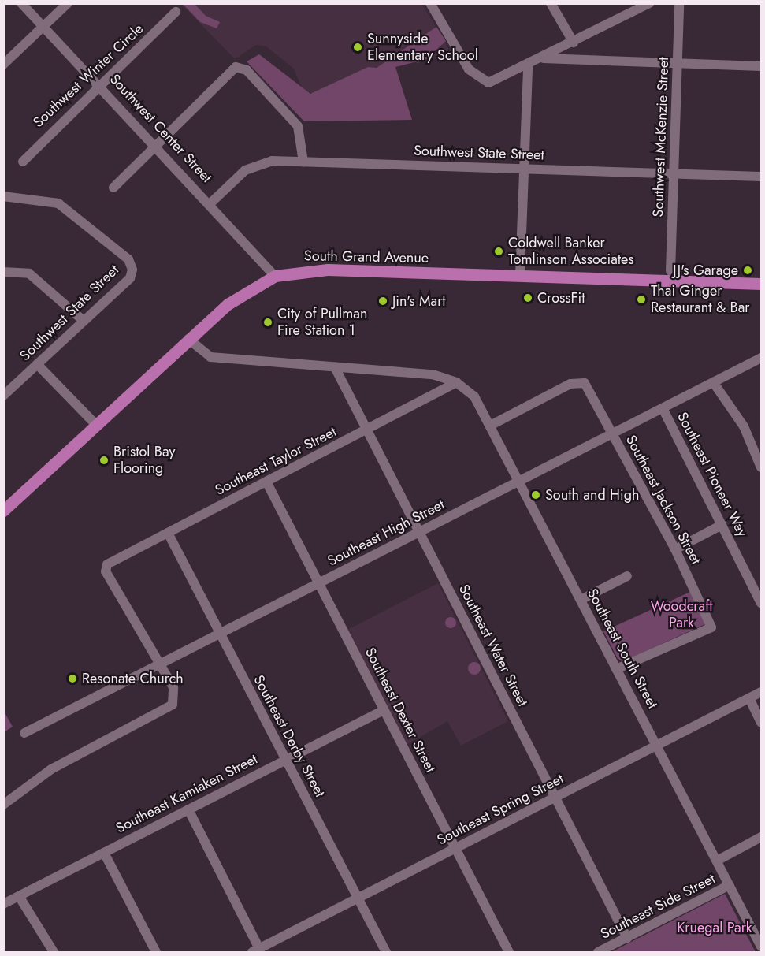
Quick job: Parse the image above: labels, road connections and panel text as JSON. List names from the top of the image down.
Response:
{
  "streets": {
    "main road": ["South Grand Avenue"],
    "street": [
      "Southwest Winter Circle",
      "Southwest Center Street",
      "Southwest McKenzie Street",
      "Southwest State Street",
      "Southeast Taylor Street",
      "Southeast Pioneer Way",
      "Southeast Jackson Street",
      "Southeast High Street",
      "Southeast Water Street",
      "Southeast South Street",
      "Southeast Dexter Street",
      "Southeast Derby Street",
      "Southeast Kamiaken Street",
      "Southeast Spring Street",
      "Southeast Side Street"
    ]
  },
  "crossings": [
    ["Southwest Winter Circle", "Southwest Center Street"],
    ["Southwest Center Street", "Southwest State Street"],
    ["Southwest Center Street", "South Grand Avenue"],
    ["Southwest McKenzie Street", "Southwest State Street"],
    ["Southeast Taylor Street", "Southeast High Street"],
    ["Southeast Taylor Street", "Southeast Water Street"],
    ["Southeast Taylor Street", "Southeast South Street"],
    ["Southeast Taylor Street", "Southeast Dexter Street"],
    ["Southeast Taylor Street", "Southeast Derby Street"],
    ["Southeast Pioneer Way", "Southeast High Street"],
    ["Southeast Jackson Street", "Southeast High Street"],
    ["Southeast Jackson Street", "Southeast South Street"],
    ["Southeast High Street", "Southeast Water Street"],
    ["Southeast High Street", "Southeast South Street"],
    ["Southeast High Street", "Southeast Dexter Street"],
    ["Southeast High Street", "Southeast Derby Street"],
    ["Southeast Water Street", "Southeast South Street"],
    ["Southeast Water Street", "Southeast Spring Street"],
    ["Southeast Water Street", "Southeast Side Street"],
    ["Southeast South Street", "Southeast Spring Street"],
    ["Southeast South Street", "Southeast Side Street"],
    ["Southeast Dexter Street", "Southeast Kamiaken Street"],
    ["Southeast Dexter Street", "Southeast Spring Street"],
    ["Southeast Derby Street", "Southeast Kamiaken Street"],
    ["Southeast Derby Street", "Southeast Spring Street"]
  ],
  "parks": ["Woodcraft Park", "Kruegal Park"],
  "places": [
    "Sunnyside Elementary School",
    "Coldwell Banker Tomlinson Associates",
    "JJ's Garage",
    "CrossFit",
    "Thai Ginger Restaurant & Bar",
    "Jin's Mart",
    "City of Pullman Fire Station 1",
    "Bristol Bay Flooring",
    "South and High",
    "Resonate Church"
  ]
}
